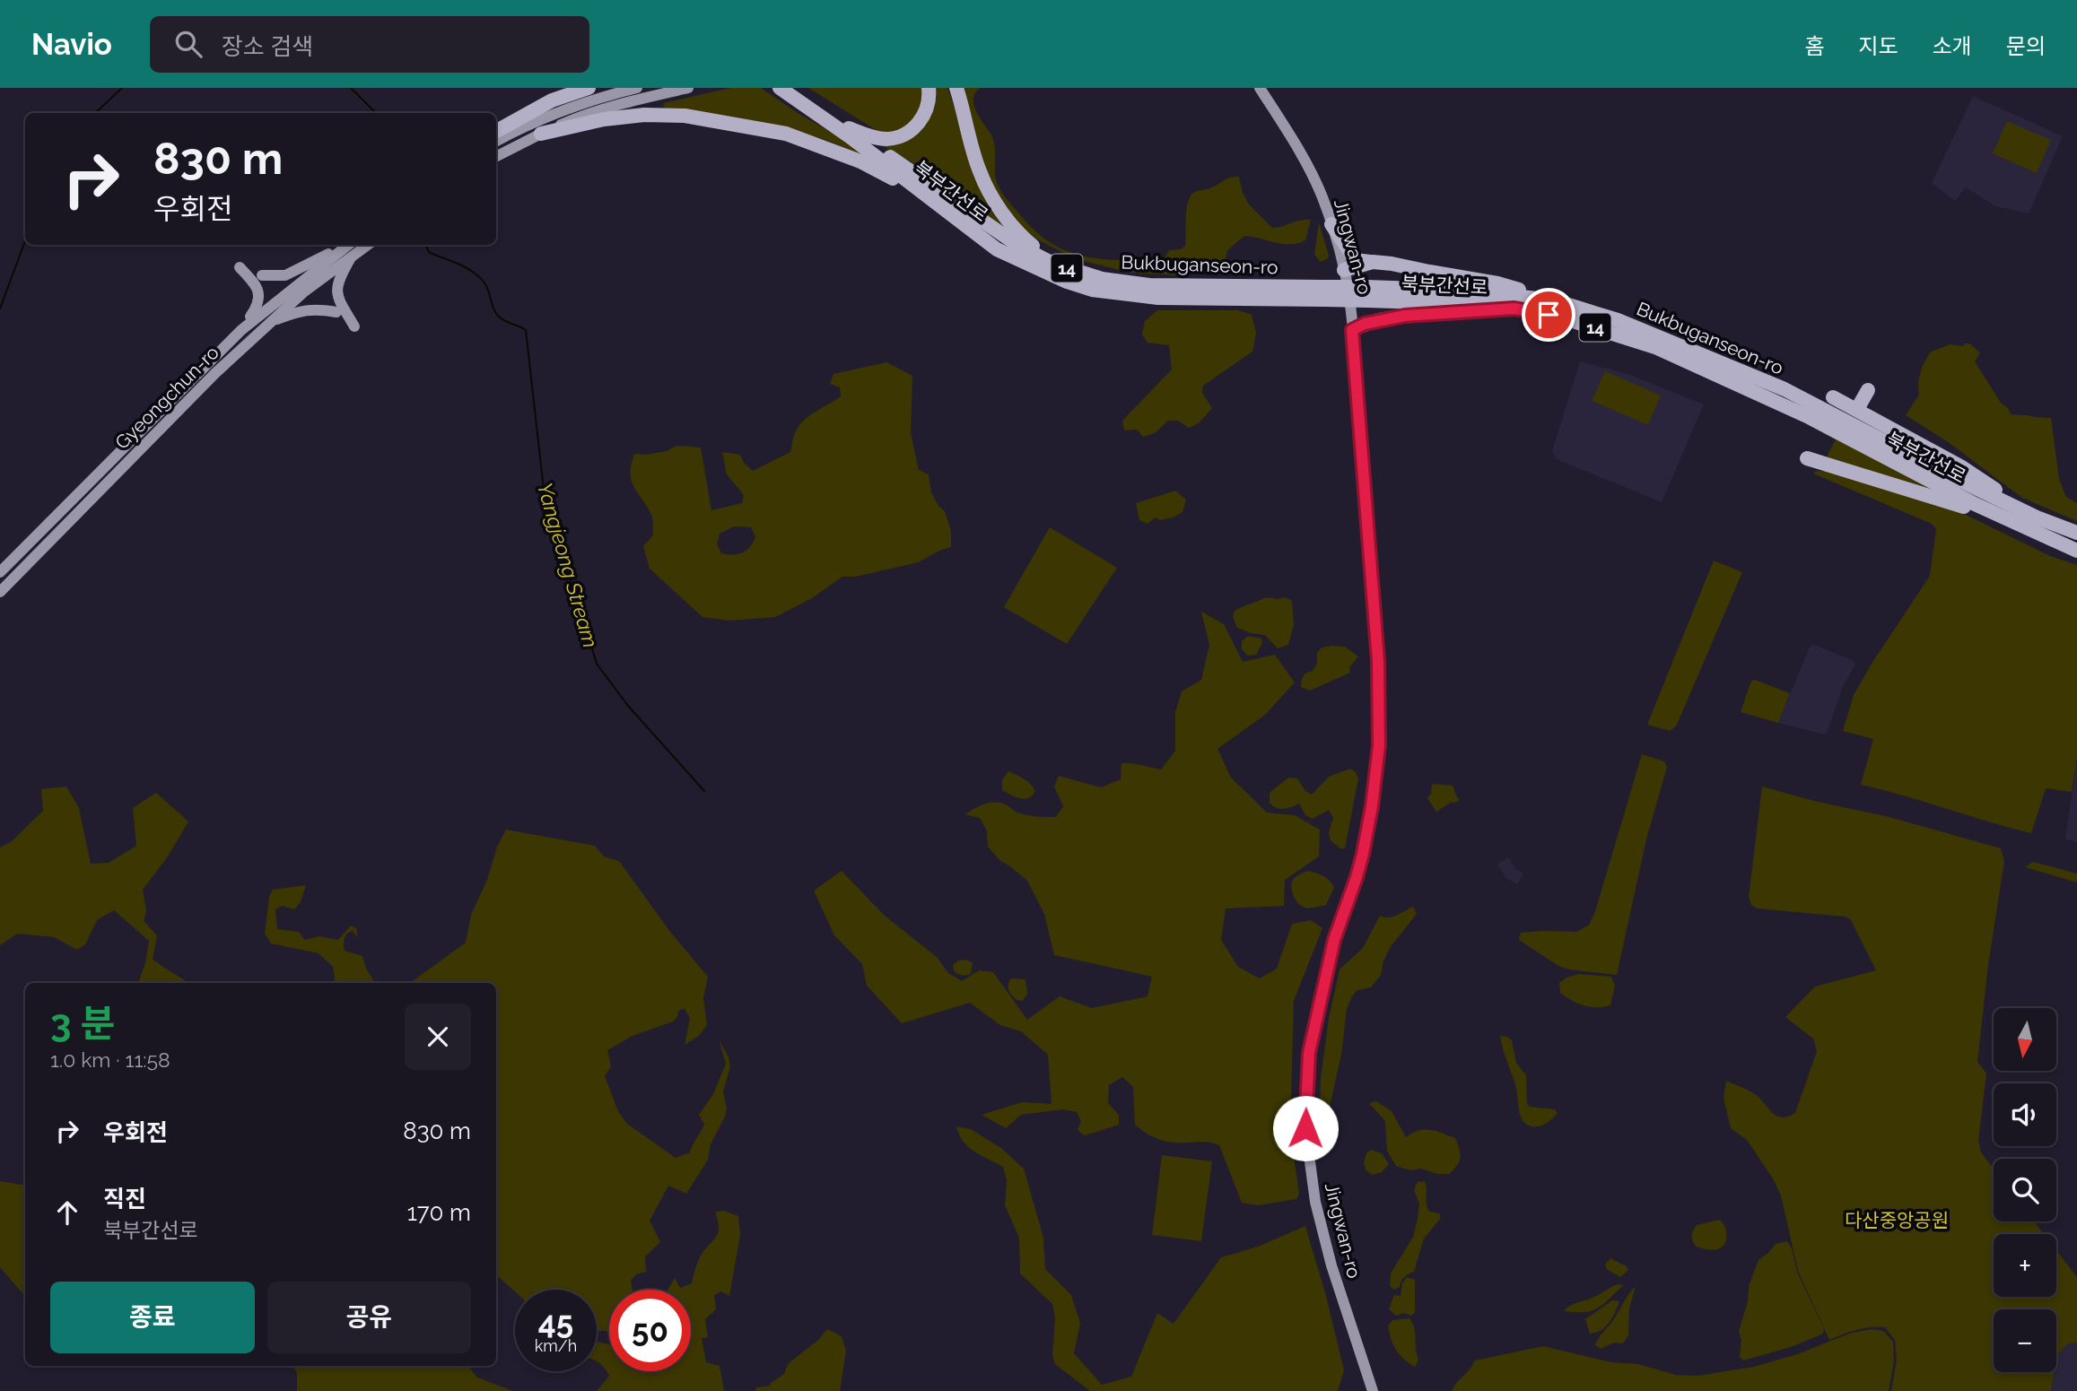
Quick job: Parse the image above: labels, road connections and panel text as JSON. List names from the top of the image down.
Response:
{
  "streets": {
    "highway": ["북부간선로", "Bukbuganseon-ro", "14"],
    "main road": ["Jingwan-ro", "Gyeongchun-ro"]
  },
  "crossings": [
    ["북부간선로", "Bukbuganseon-ro"],
    ["북부간선로", "14"],
    ["Bukbuganseon-ro", "14"]
  ],
  "water": ["Yangjeong Stream"],
  "parks": ["다산중앙공원"],
  "north": "bottom",
  "page": {
    "header": "Navio",
    "search": "장소 검색",
    "nav": [
      "홈",
      "지도",
      "소개",
      "문의"
    ],
    "turn": ["830 m", "우회전"],
    "heading": ["3 분", "1.0 km · 11:58"],
    "map_buttons": ["+", "−"],
    "list": [
      {
        "name": "우회전",
        "value": "830 m"
      },
      {
        "name": "직진",
        "note": "북부간선로",
        "value": "170 m"
      }
    ],
    "buttons": ["종료", "공유"],
    "speed": "45 km/h",
    "limit": "50"
  }
}
